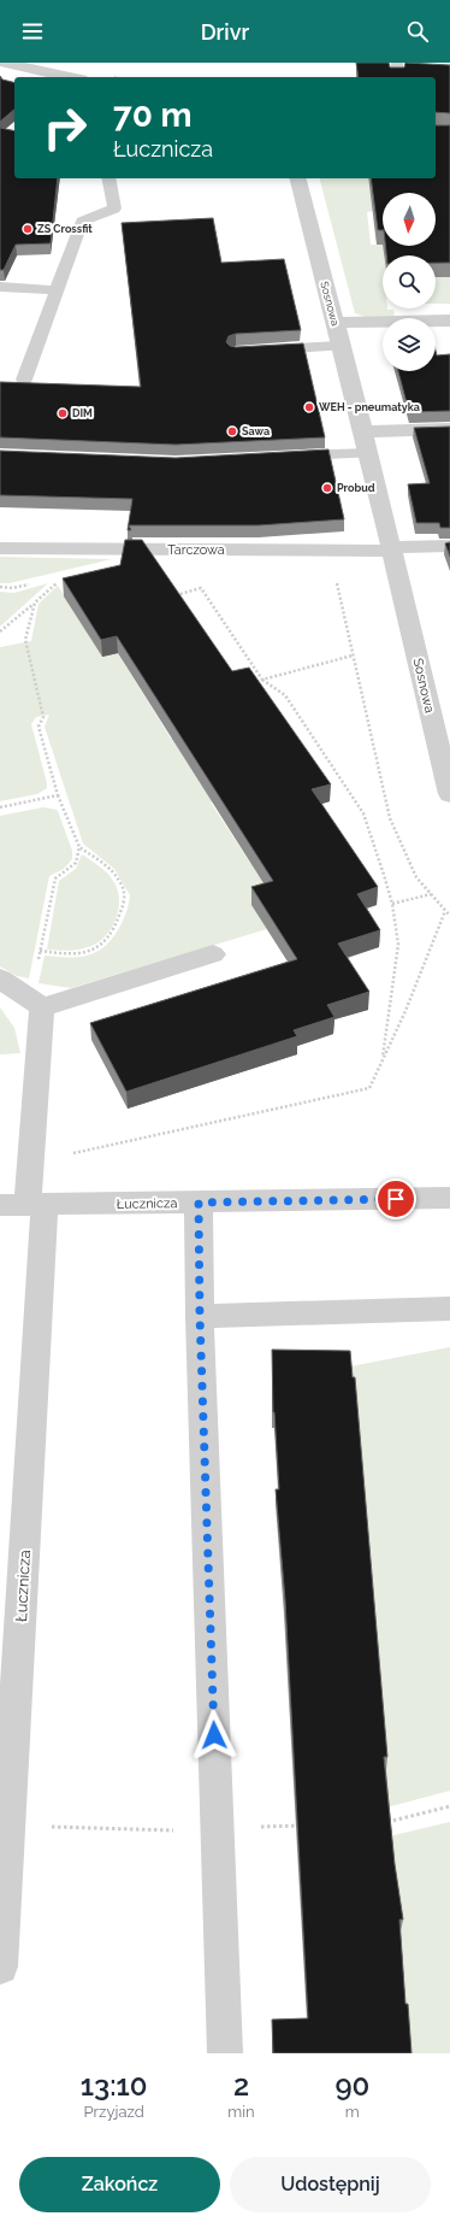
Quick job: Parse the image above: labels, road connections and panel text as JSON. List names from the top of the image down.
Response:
{
  "streets": {
    "street": ["Sosnowa", "Tarczowa", "Łucznicza"]
  },
  "crossings": [
    ["Sosnowa", "Tarczowa"]
  ],
  "places": [
    "ZS Crossfit",
    "WEH - pneumatyka",
    "DIM",
    "Sawa",
    "Probud"
  ],
  "north": "bottom",
  "page": {
    "header": "Drivr",
    "turn": ["70 m", "Łucznicza"],
    "eta": [
      "13:10",
      "Przyjazd",
      "2",
      "min",
      "90",
      "m"
    ],
    "buttons": ["Zakończ", "Udostępnij"]
  }
}
